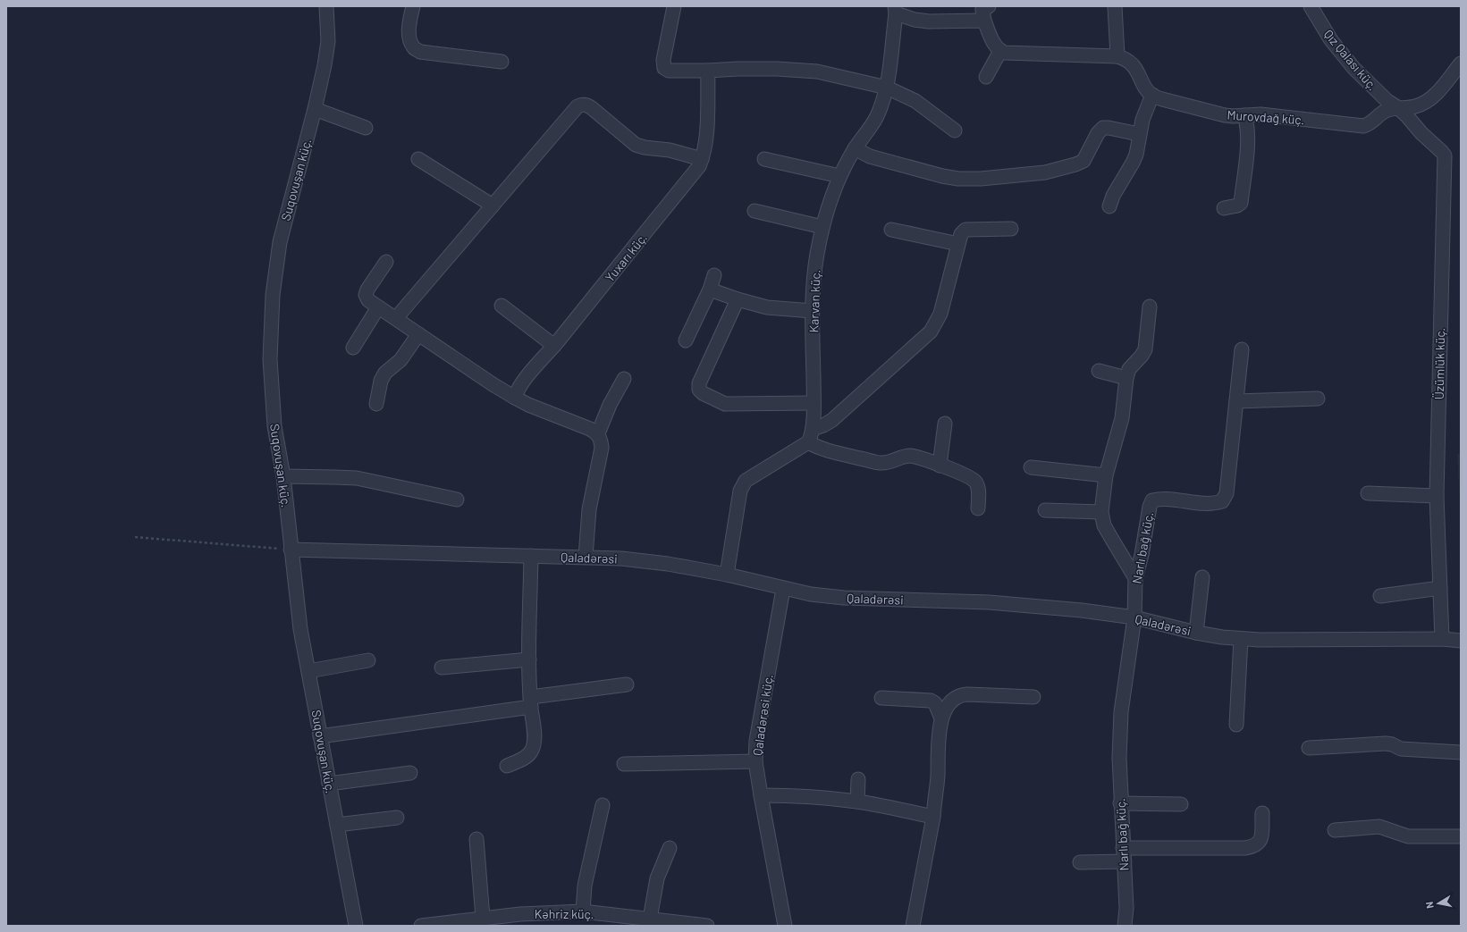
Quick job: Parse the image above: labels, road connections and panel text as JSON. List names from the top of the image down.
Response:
{
  "streets": {
    "street": [
      "Qız Qalası küç.",
      "Murovdağ küç.",
      "Suqovuşan küç.",
      "Yuxarı küç.",
      "Karvan küç.",
      "Üzümlük küç.",
      "Narlı bağ küç.",
      "Qaladərəsi",
      "Qaladərəsi küç.",
      "Kəhriz küç."
    ]
  },
  "crossings": [
    ["Qız Qalası küç.", "Murovdağ küç."],
    ["Qız Qalası küç.", "Üzümlük küç."],
    ["Murovdağ küç.", "Üzümlük küç."],
    ["Suqovuşan küç.", "Qaladərəsi"],
    ["Üzümlük küç.", "Qaladərəsi"],
    ["Narlı bağ küç.", "Qaladərəsi"],
    ["Qaladərəsi", "Qaladərəsi küç."]
  ],
  "north": "left"
}
